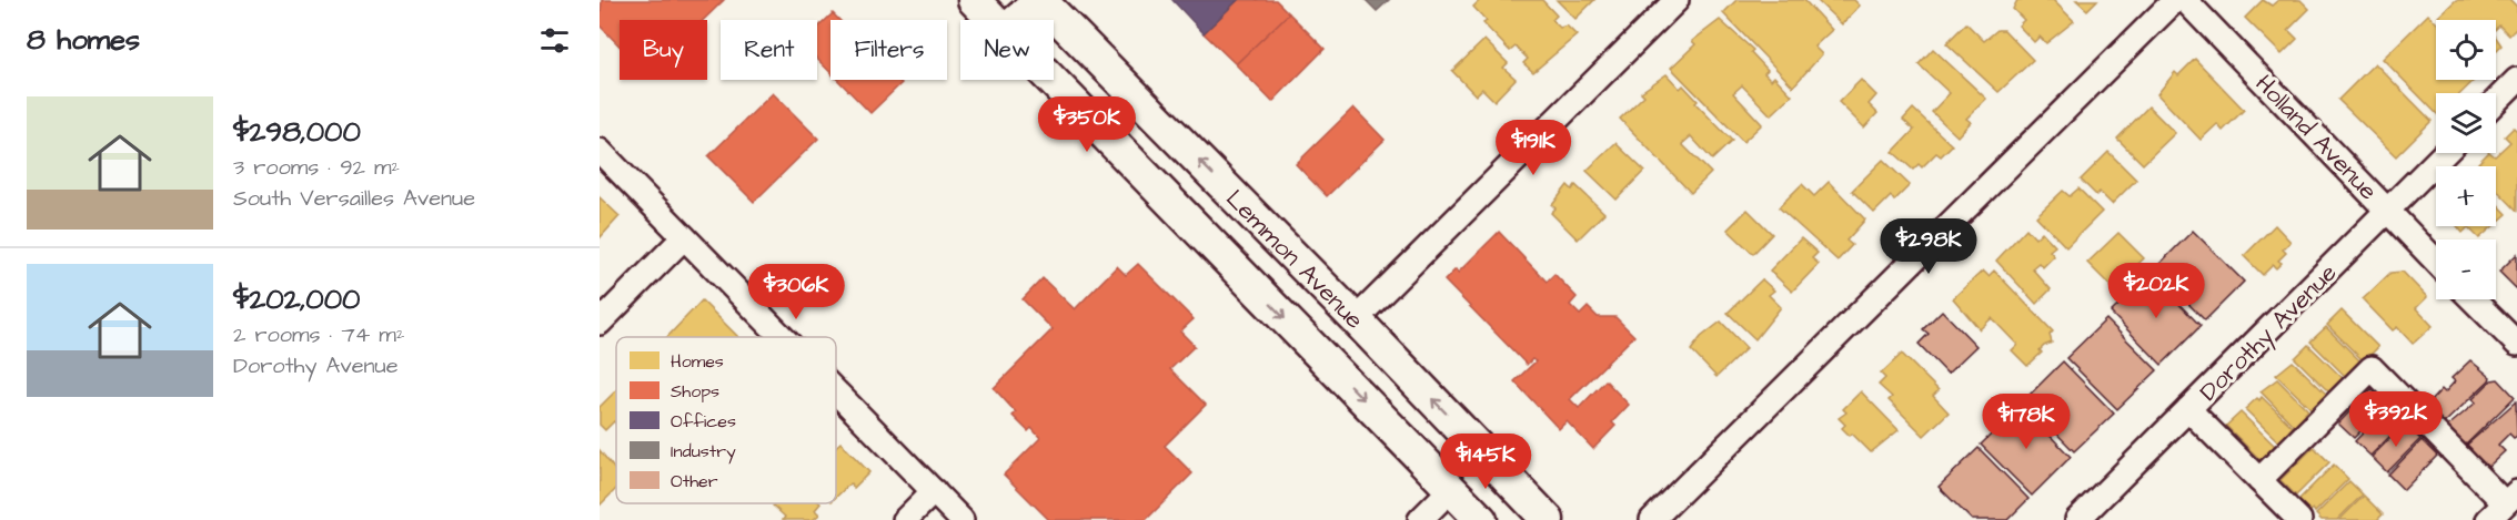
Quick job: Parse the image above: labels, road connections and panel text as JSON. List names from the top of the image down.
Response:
{
  "streets": {
    "main road": ["Lemmon Avenue"],
    "street": ["Holland Avenue", "Dorothy Avenue"]
  },
  "crossings": [
    ["Holland Avenue", "Dorothy Avenue"]
  ],
  "legend": [
    "Homes",
    "Shops",
    "Offices",
    "Industry",
    "Other"
  ],
  "page": {
    "heading": "8 homes",
    "map_buttons": ["+", "−"],
    "chip": [
      "Buy",
      "Rent",
      "Filters",
      "New"
    ],
    "list": [
      {
        "name": "$298,000",
        "note": "3 rooms · 92 m² · South Versailles Avenue"
      },
      {
        "name": "$202,000",
        "note": "2 rooms · 74 m² · Dorothy Avenue"
      }
    ],
    "price": [
      "$350K",
      "$191K",
      "$298K",
      "$202K",
      "$306K",
      "$392K",
      "$178K",
      "$145K"
    ]
  }
}
